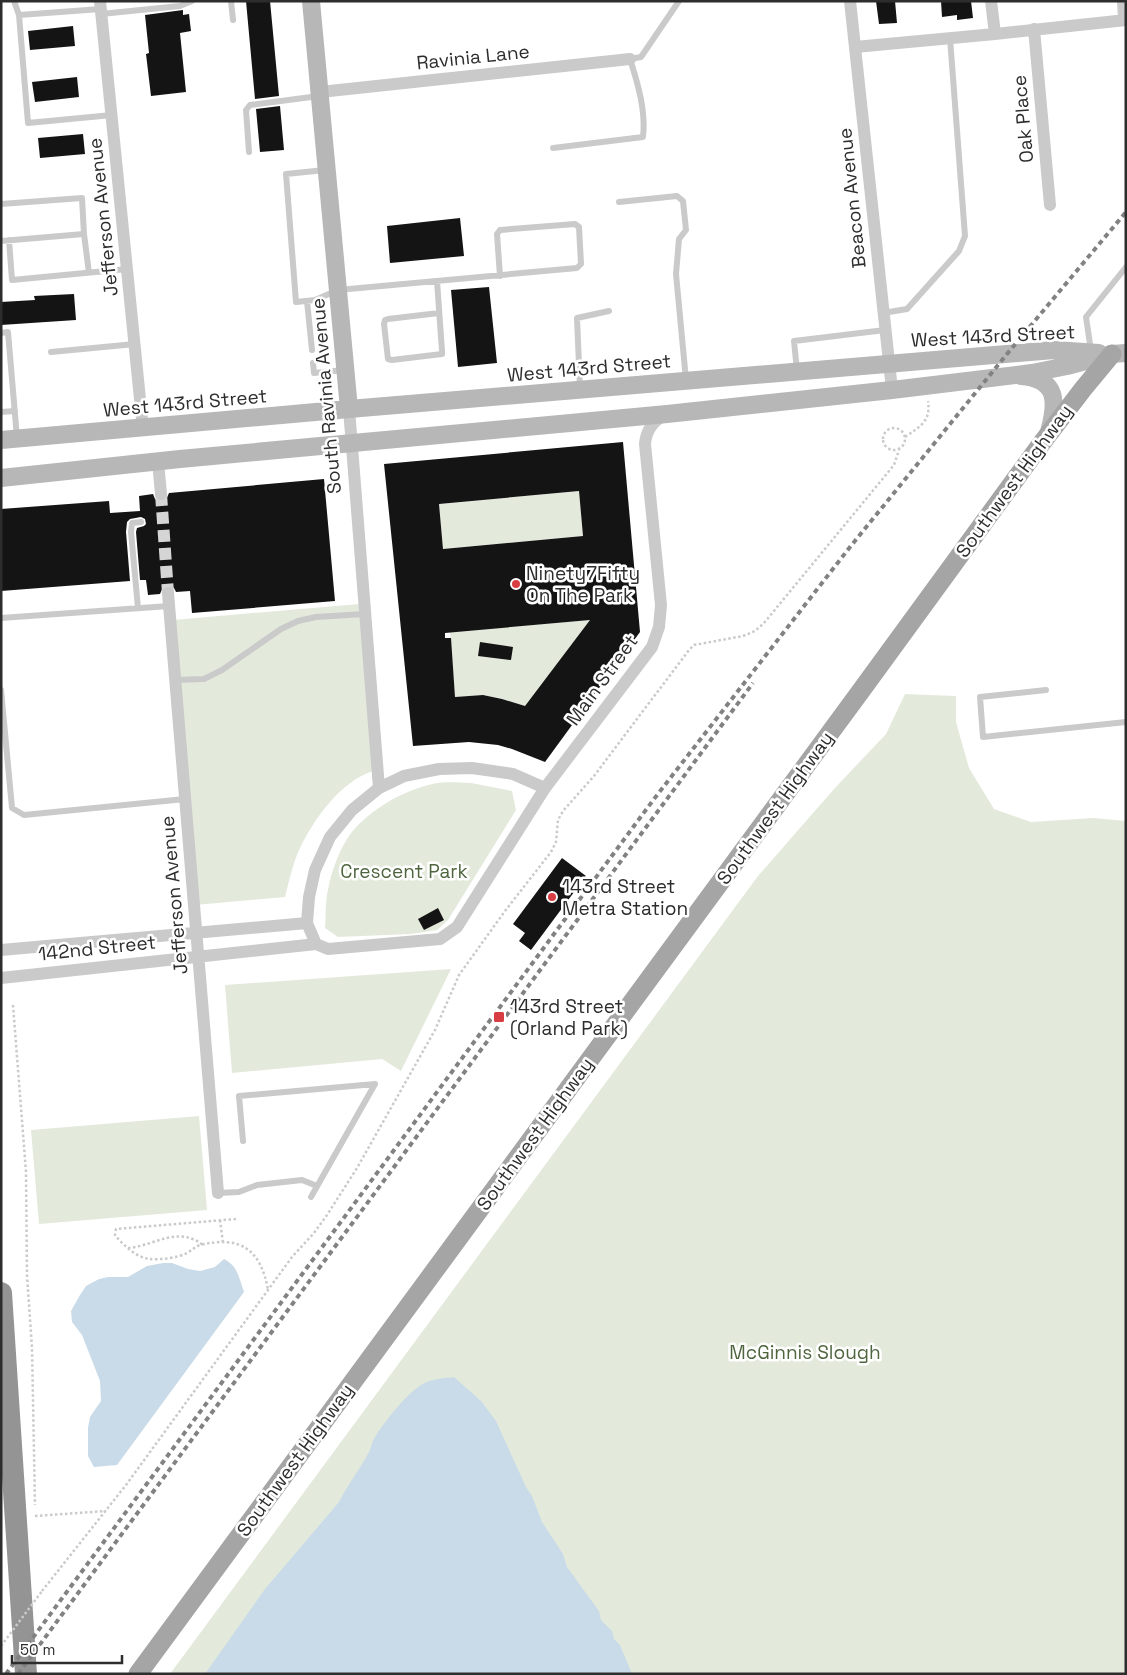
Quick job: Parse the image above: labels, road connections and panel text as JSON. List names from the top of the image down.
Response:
{
  "streets": {
    "main road": ["West 143rd Street", "South Ravinia Avenue", "Southwest Highway"],
    "street": [
      "Ravinia Lane",
      "Oak Place",
      "Beacon Avenue",
      "Jefferson Avenue",
      "Main Street",
      "142nd Street"
    ]
  },
  "crossings": [
    ["Ravinia Lane", "South Ravinia Avenue"],
    ["Beacon Avenue", "West 143rd Street"],
    ["Jefferson Avenue", "West 143rd Street"],
    ["Jefferson Avenue", "142nd Street"],
    ["West 143rd Street", "South Ravinia Avenue"],
    ["West 143rd Street", "Southwest Highway"],
    ["West 143rd Street", "Main Street"],
    ["Main Street", "142nd Street"]
  ],
  "parks": ["Crescent Park", "McGinnis Slough"],
  "places": {
    "other": ["Ninety7Fifty On The Park", "143rd Street Metra Station"],
    "transit": ["143rd Street (Orland Park)"]
  },
  "scale_bar": "50 m"
}
